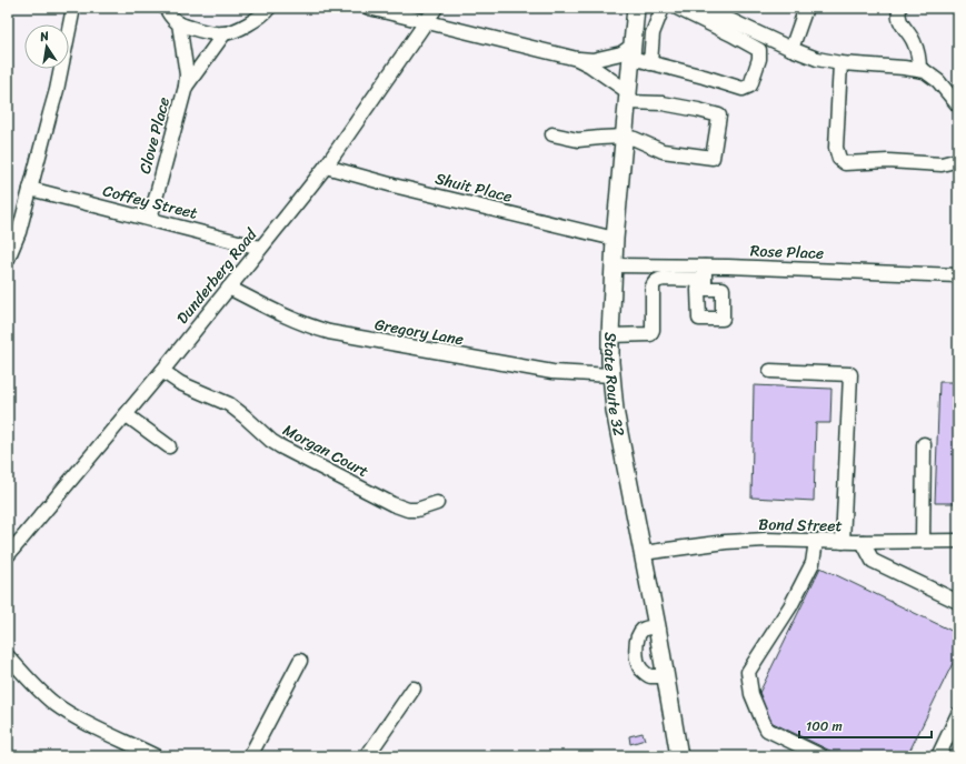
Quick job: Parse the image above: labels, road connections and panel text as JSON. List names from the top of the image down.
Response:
{
  "streets": {
    "main road": ["State Route 32"],
    "street": [
      "Clove Place",
      "Shuit Place",
      "Coffey Street",
      "Rose Place",
      "Dunderberg Road",
      "Gregory Lane",
      "Morgan Court",
      "Bond Street"
    ]
  },
  "crossings": [
    ["Clove Place", "Coffey Street"],
    ["Shuit Place", "Dunderberg Road"],
    ["Shuit Place", "State Route 32"],
    ["Coffey Street", "Dunderberg Road"],
    ["Rose Place", "State Route 32"],
    ["Dunderberg Road", "Gregory Lane"],
    ["Dunderberg Road", "Morgan Court"],
    ["Gregory Lane", "State Route 32"],
    ["State Route 32", "Bond Street"]
  ],
  "scale_bar": "100 m",
  "north": "top"
}
